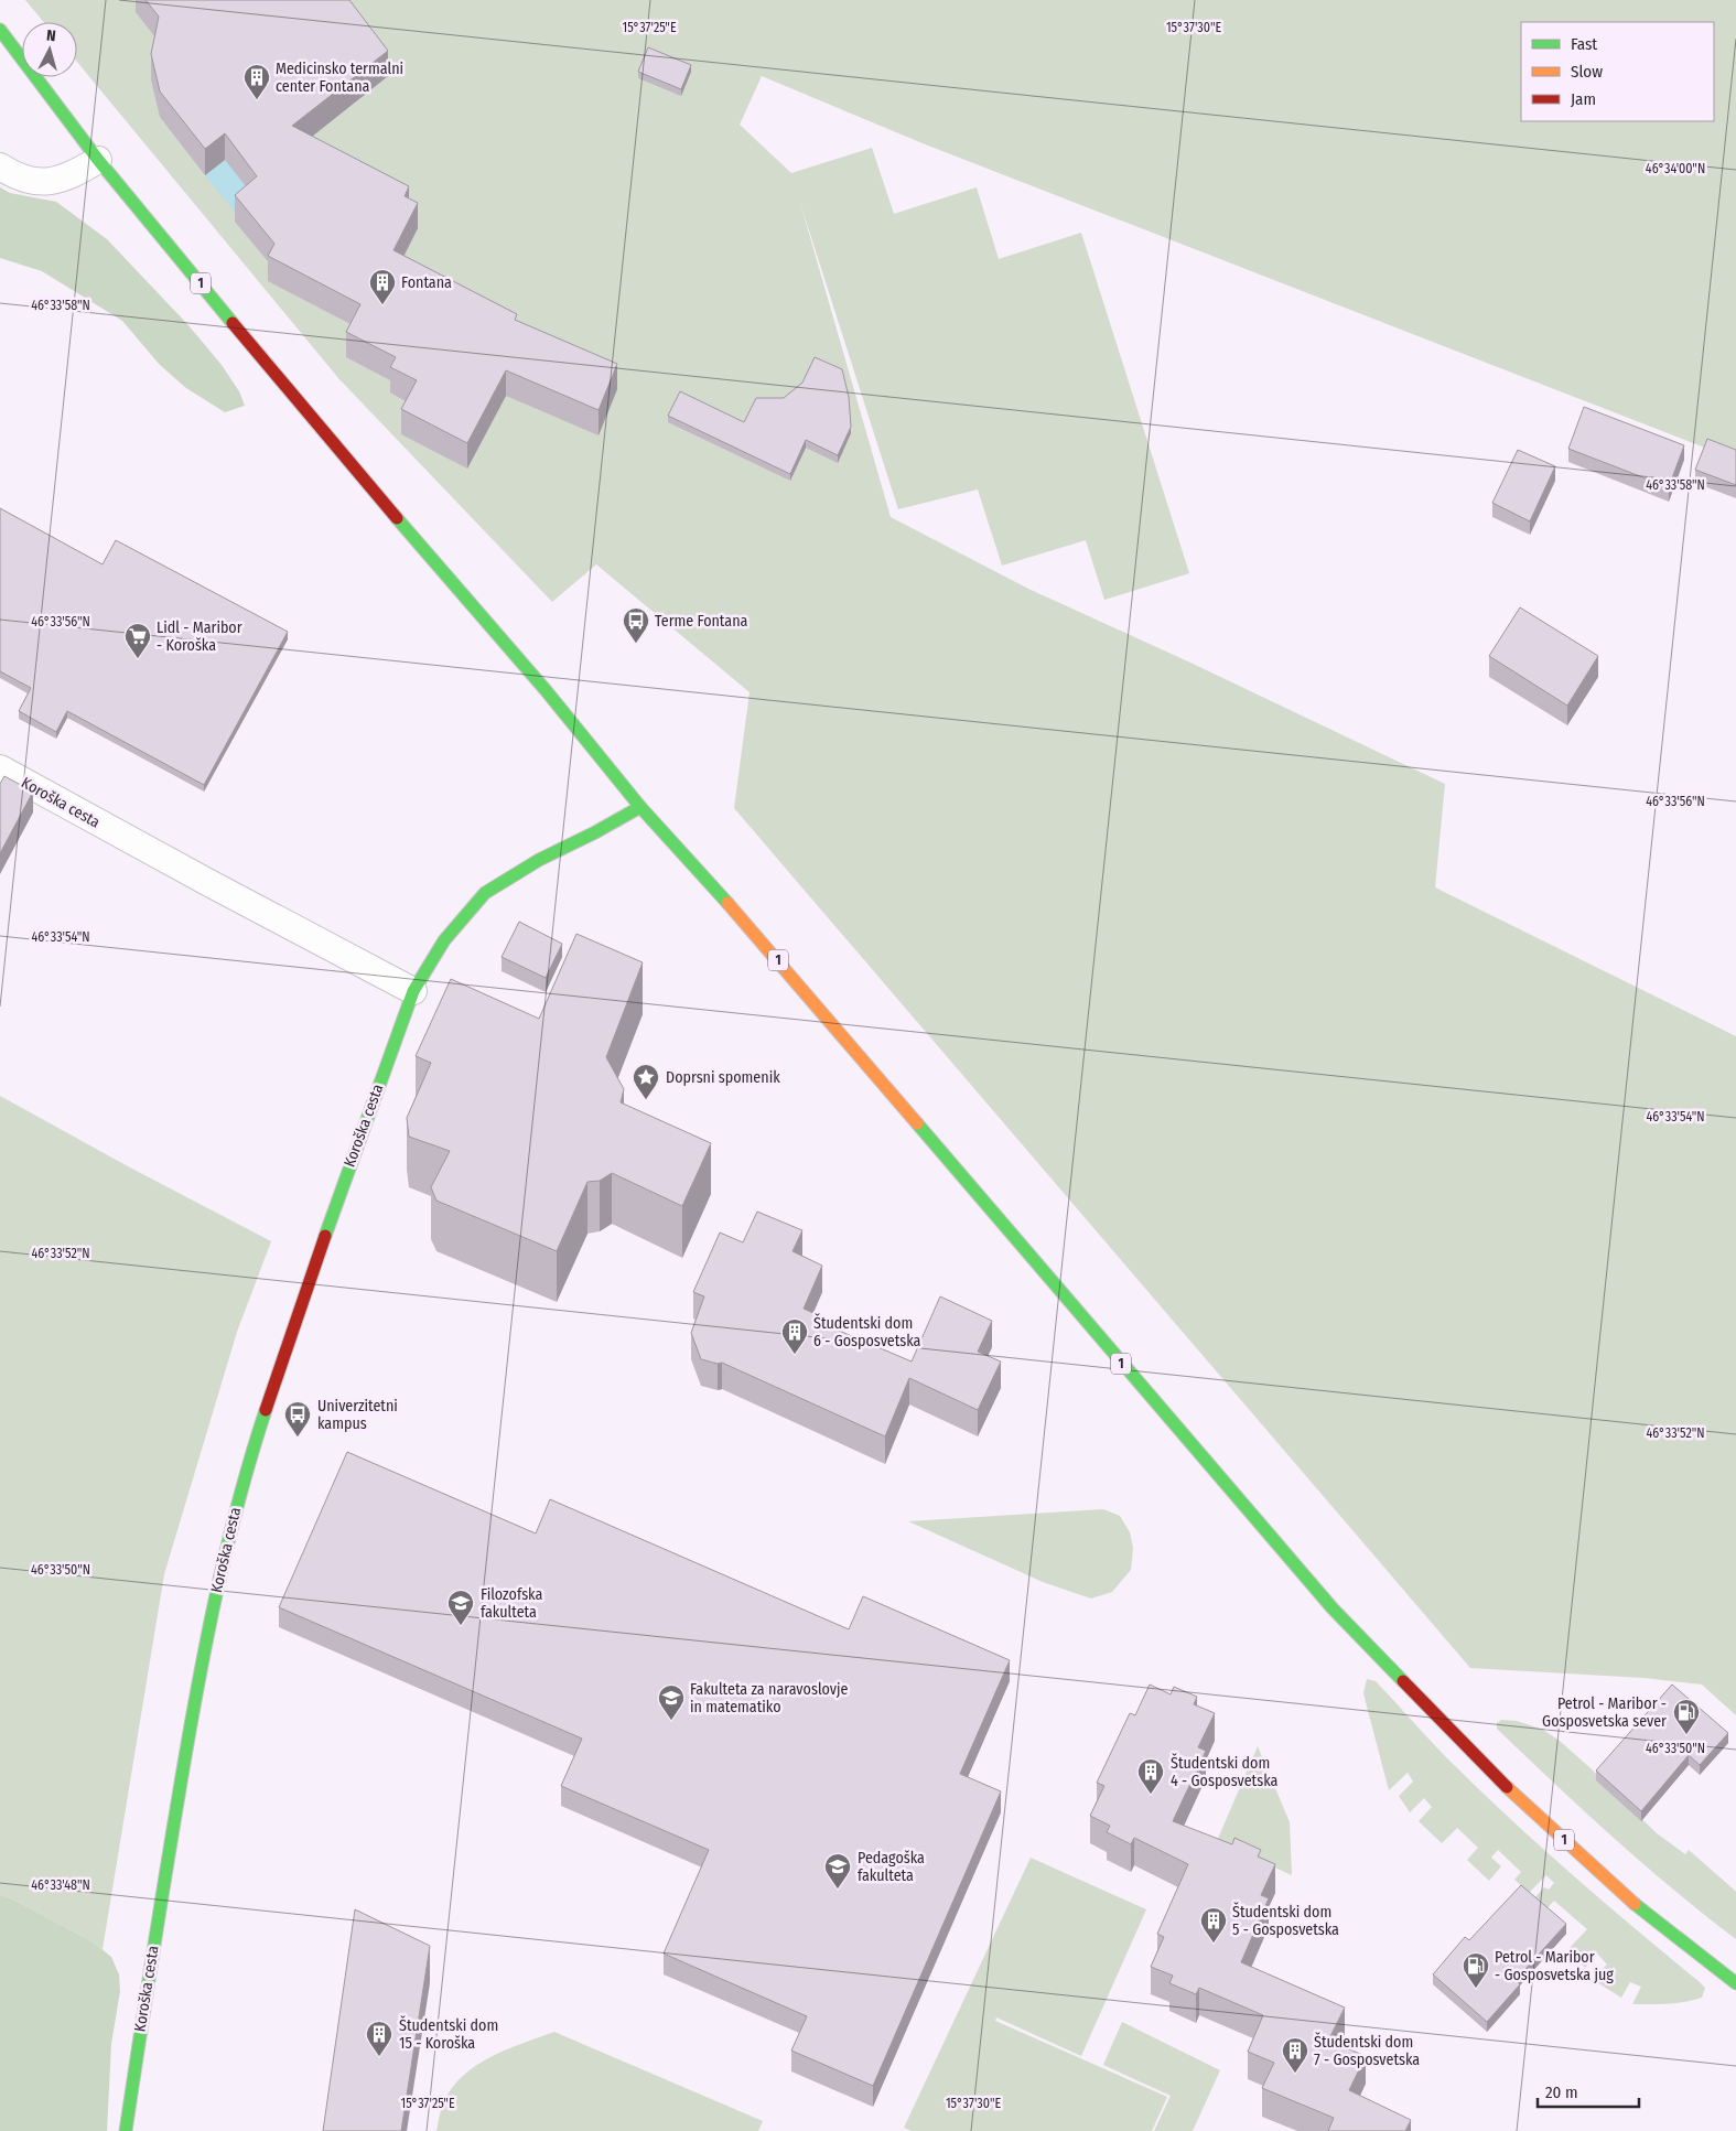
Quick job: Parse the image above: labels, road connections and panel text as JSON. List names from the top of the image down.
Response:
{
  "streets": {
    "main road": ["1", "Koroška cesta"]
  },
  "crossings": [
    ["1", "Koroška cesta"]
  ],
  "places": {
    "building": [
      "Medicinsko termalni center Fontana",
      "Fontana",
      "Študentski dom 6 - Gosposvetska",
      "Študentski dom 4 - Gosposvetska",
      "Študentski dom 5 - Gosposvetska",
      "Študentski dom 15 - Koroška",
      "Študentski dom 7 - Gosposvetska"
    ],
    "bus stop": ["Terme Fontana", "Univerzitetni kampus"],
    "supermarket": ["Lidl - Maribor - Koroška"],
    "place": ["Doprsni spomenik"],
    "school or university": ["Filozofska fakulteta", "Fakulteta za naravoslovje in matematiko", "Pedagoška fakulteta"],
    "fuel station": ["Petrol - Maribor - Gosposvetska sever", "Petrol - Maribor - Gosposvetska jug"]
  },
  "legend": ["Fast", "Slow", "Jam"],
  "scale_bar": "20 m",
  "north": "top",
  "coordinates": [
    "15°37'25\"E",
    "15°37'30\"E",
    "46°34'00\"N",
    "46°33'58\"N",
    "46°33'56\"N",
    "46°33'54\"N",
    "46°33'52\"N",
    "46°33'50\"N",
    "46°33'48\"N"
  ]
}
